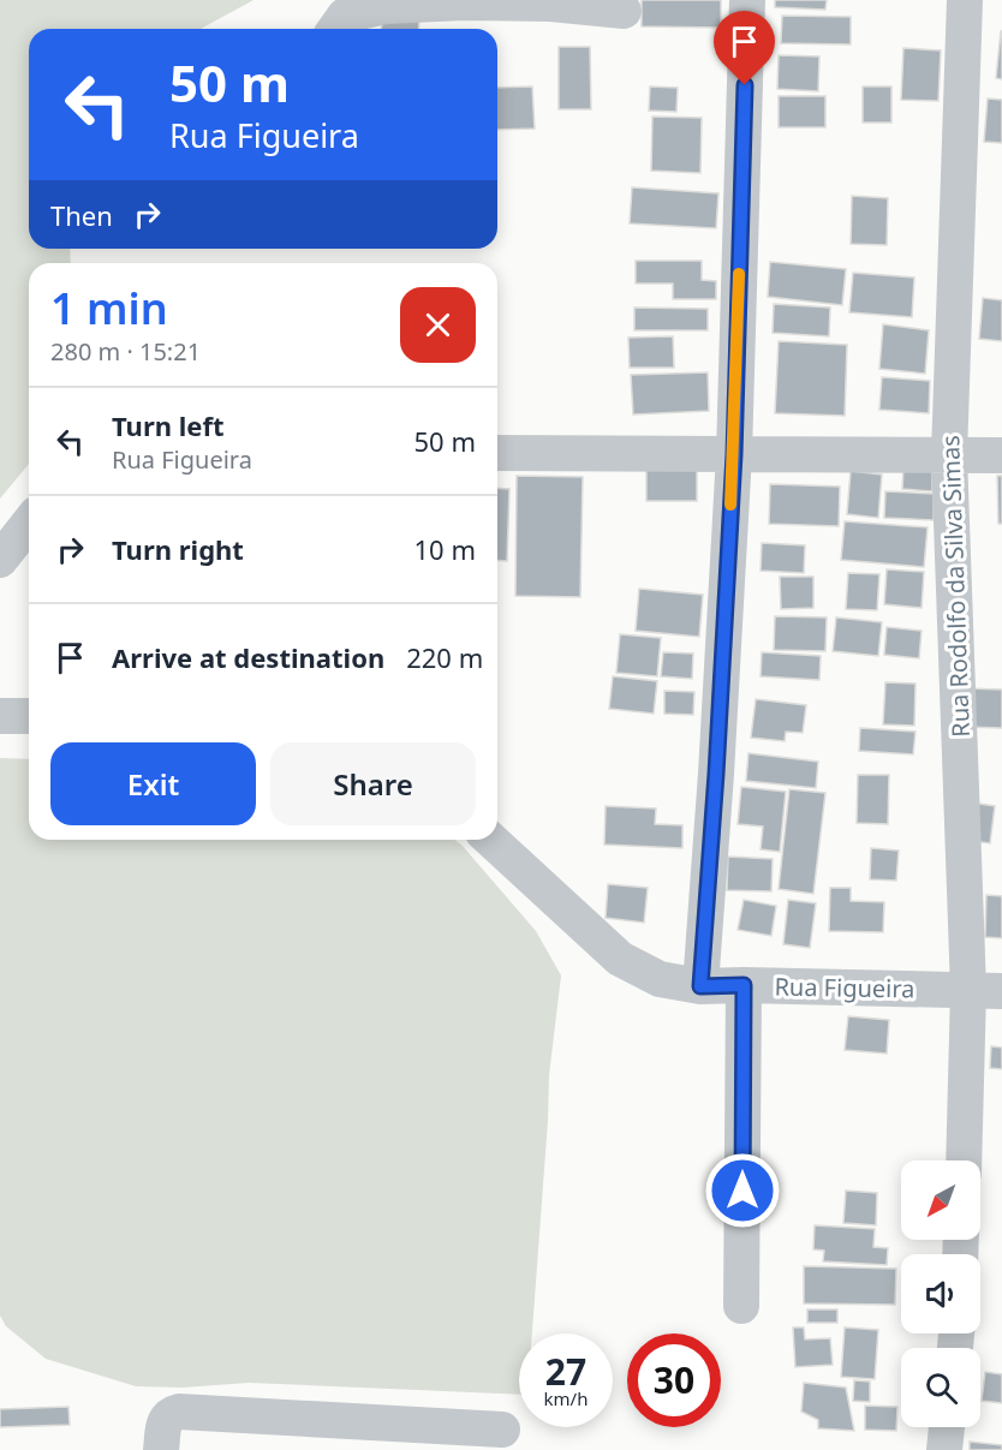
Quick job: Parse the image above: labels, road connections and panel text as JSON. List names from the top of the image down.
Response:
{
  "streets": {
    "street": ["Rua Rodolfo da Silva Simas", "Rua Figueira"]
  },
  "crossings": [
    ["Rua Rodolfo da Silva Simas", "Rua Figueira"]
  ],
  "north": "bottom left",
  "page": {
    "turn": ["50 m", "Rua Figueira"],
    "then": "Then",
    "heading": ["1 min", "280 m · 15:21"],
    "list": [
      {
        "name": "Turn left",
        "note": "Rua Figueira",
        "value": "50 m"
      },
      {
        "name": "Turn right",
        "value": "10 m"
      },
      {
        "name": "Arrive at destination",
        "value": "220 m"
      }
    ],
    "buttons": ["Exit", "Share"],
    "speed": "27 km/h",
    "limit": "30"
  }
}
